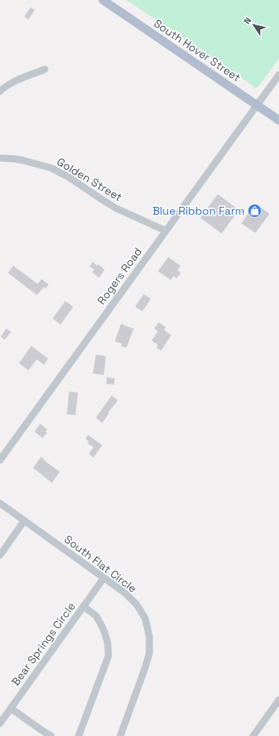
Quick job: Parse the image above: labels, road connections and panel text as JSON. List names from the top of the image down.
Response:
{
  "streets": {
    "main road": ["South Hover Street"],
    "street": [
      "Golden Street",
      "Rogers Road",
      "South Flat Circle",
      "Bear Springs Circle"
    ]
  },
  "crossings": [
    ["South Hover Street", "Rogers Road"],
    ["Golden Street", "Rogers Road"],
    ["South Flat Circle", "Bear Springs Circle"]
  ],
  "places": {
    "shop": ["Blue Ribbon Farm"]
  },
  "north": "top left"
}
